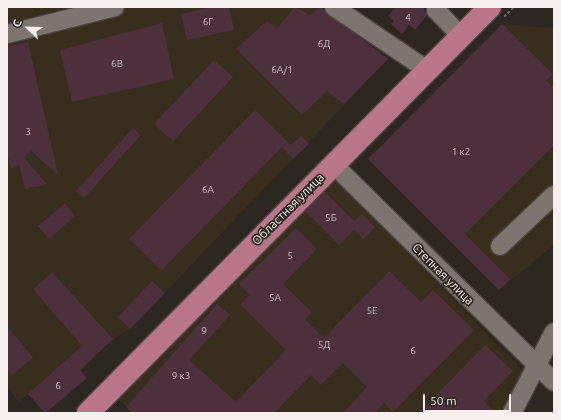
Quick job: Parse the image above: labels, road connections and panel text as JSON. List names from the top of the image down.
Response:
{
  "streets": {
    "main road": ["Областная улица"],
    "street": ["Степная улица"]
  },
  "crossings": [
    ["Областная улица", "Степная улица"]
  ],
  "house_numbers": [
    "4",
    "6Г",
    "6Д",
    "6В",
    "6А/1",
    "3",
    "1 к2",
    "6А",
    "5Б",
    "5",
    "5А",
    "5Е",
    "9",
    "5Д",
    "6",
    "9 к3",
    "6"
  ],
  "scale_bar": "50 m",
  "north": "top left"
}
